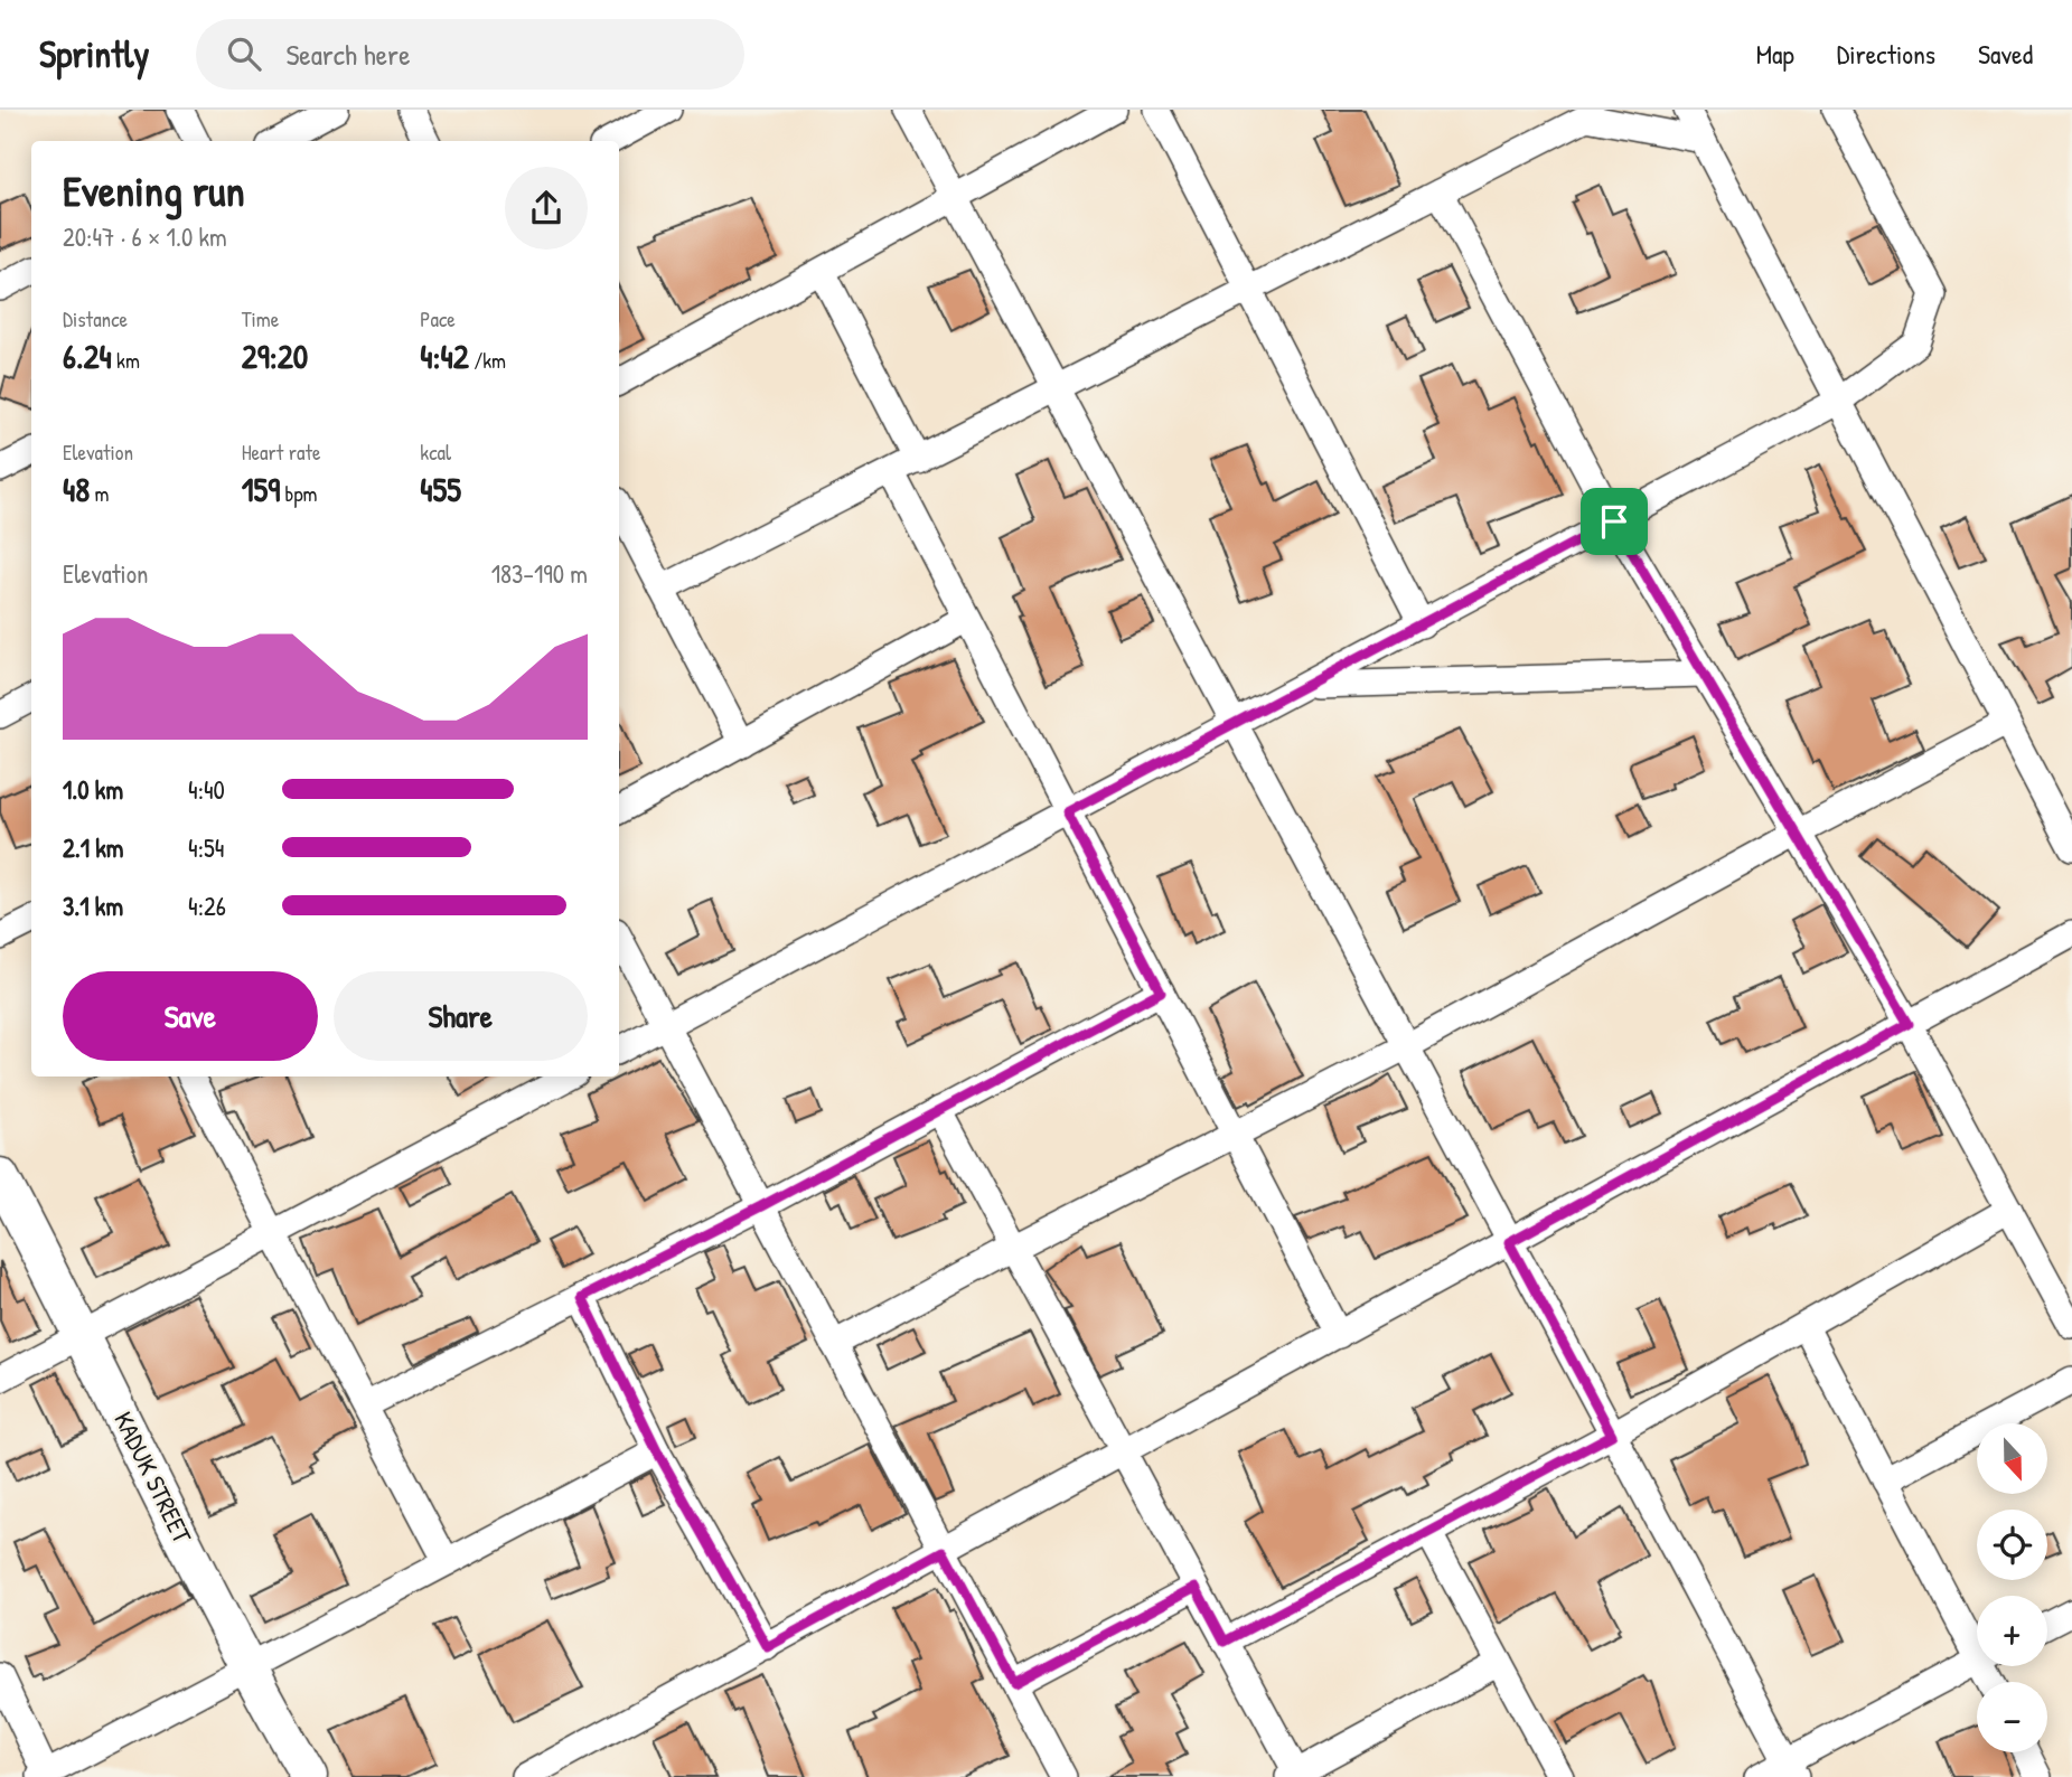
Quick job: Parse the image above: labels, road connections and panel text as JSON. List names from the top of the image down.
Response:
{
  "streets": {
    "street": ["KADUK STREET"]
  },
  "north": "bottom",
  "page": {
    "header": "Sprintly",
    "search": "Search here",
    "nav": ["Map", "Directions", "Saved"],
    "heading": ["Evening run", "20:47 · 6 × 1.0 km"],
    "stats": [
      ["Distance", "6.24 km"],
      ["Time", "29:20"],
      ["Pace", "4:42 /km"],
      ["Elevation", "48 m"],
      ["Heart rate", "159 bpm"],
      ["kcal", "455"]
    ],
    "chart": ["Elevation", "183–190 m"],
    "list": [
      {
        "name": "1.0 km",
        "note": "4:40"
      },
      {
        "name": "2.1 km",
        "note": "4:54"
      },
      {
        "name": "3.1 km",
        "note": "4:26"
      }
    ],
    "buttons": ["Save", "Share"],
    "map_buttons": ["+", "−"]
  }
}
